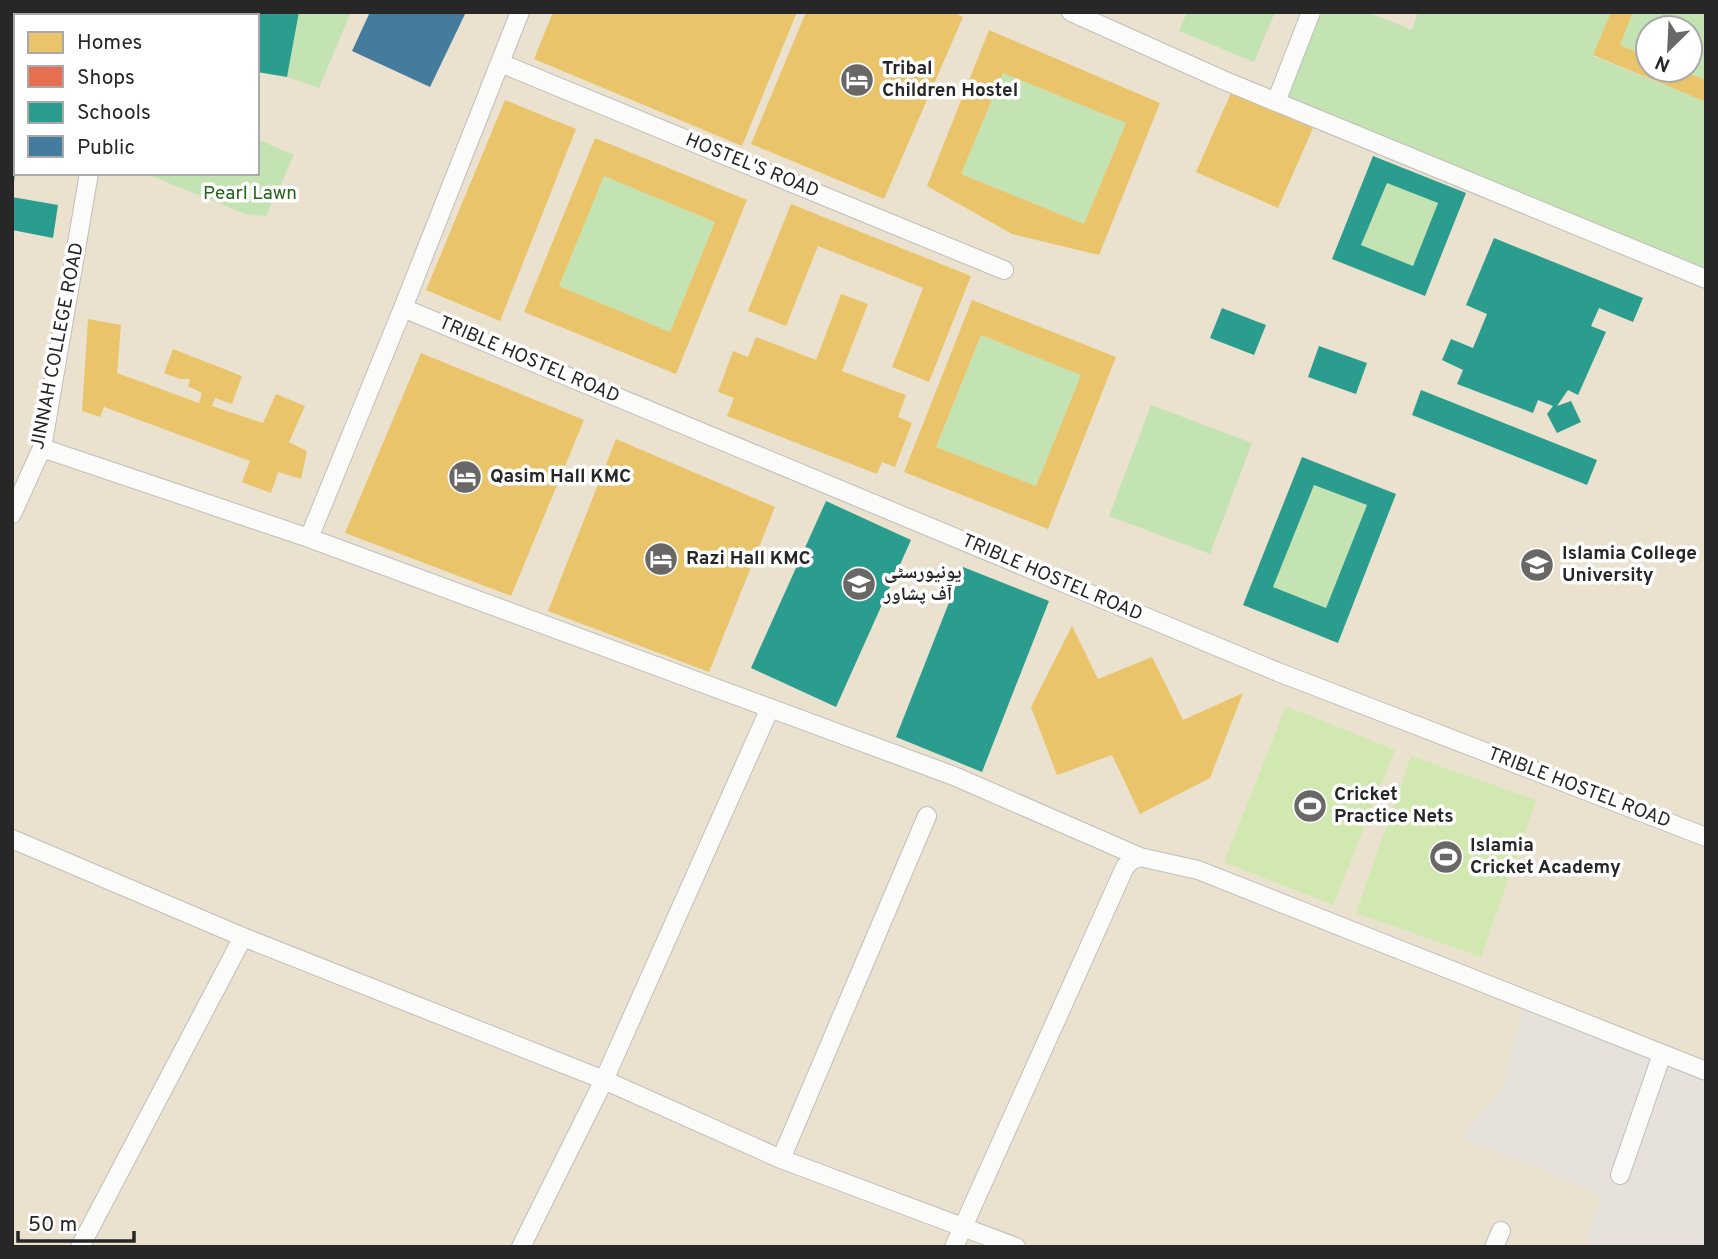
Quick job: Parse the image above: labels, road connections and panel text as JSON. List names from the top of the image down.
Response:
{
  "streets": {
    "street": ["HOSTEL'S ROAD", "JINNAH COLLEGE ROAD", "TRIBLE HOSTEL ROAD"]
  },
  "parks": ["Pearl Lawn"],
  "places": {
    "hotel": ["Tribal Children Hostel", "Qasim Hall KMC", "Razi Hall KMC"],
    "school or university": ["Islamia College University", "یونیورسٹی آف پشاور"],
    "sports": ["Cricket Practice Nets", "Islamia Cricket Academy"]
  },
  "legend": [
    "Homes",
    "Shops",
    "Schools",
    "Public"
  ],
  "scale_bar": "50 m",
  "north": "bottom left"
}
